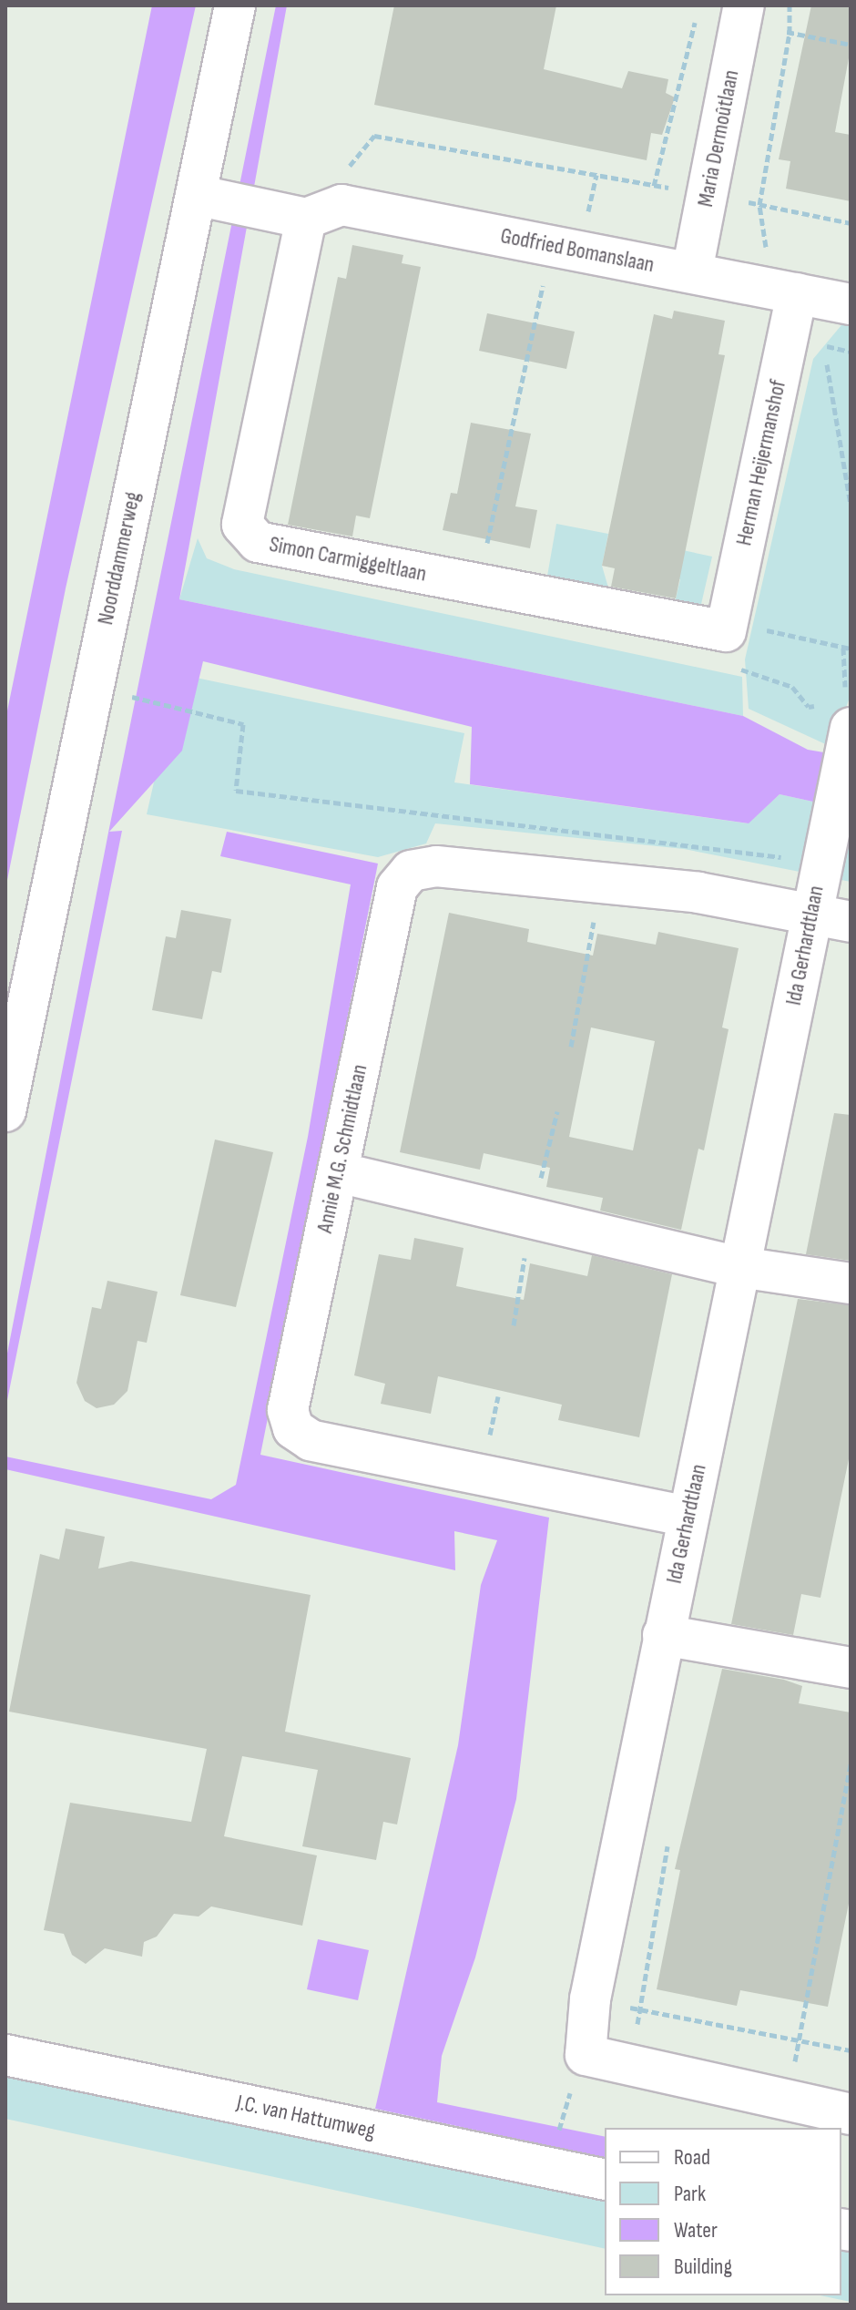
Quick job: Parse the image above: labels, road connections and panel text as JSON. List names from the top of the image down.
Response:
{
  "streets": {
    "street": [
      "Maria Dermoûtlaan",
      "Godfried Bomanslaan",
      "Herman Heijermanshof",
      "Noorddammerweg",
      "Simon Carmiggeltlaan",
      "Ida Gerhardtlaan",
      "Annie M.G. Schmidtlaan",
      "J.C. van Hattumweg"
    ]
  },
  "crossings": [
    ["Maria Dermoûtlaan", "Godfried Bomanslaan"],
    ["Godfried Bomanslaan", "Herman Heijermanshof"],
    ["Godfried Bomanslaan", "Simon Carmiggeltlaan"],
    ["Herman Heijermanshof", "Simon Carmiggeltlaan"],
    ["Ida Gerhardtlaan", "Annie M.G. Schmidtlaan"]
  ],
  "legend": [
    "Road",
    "Park",
    "Water",
    "Building"
  ]
}
